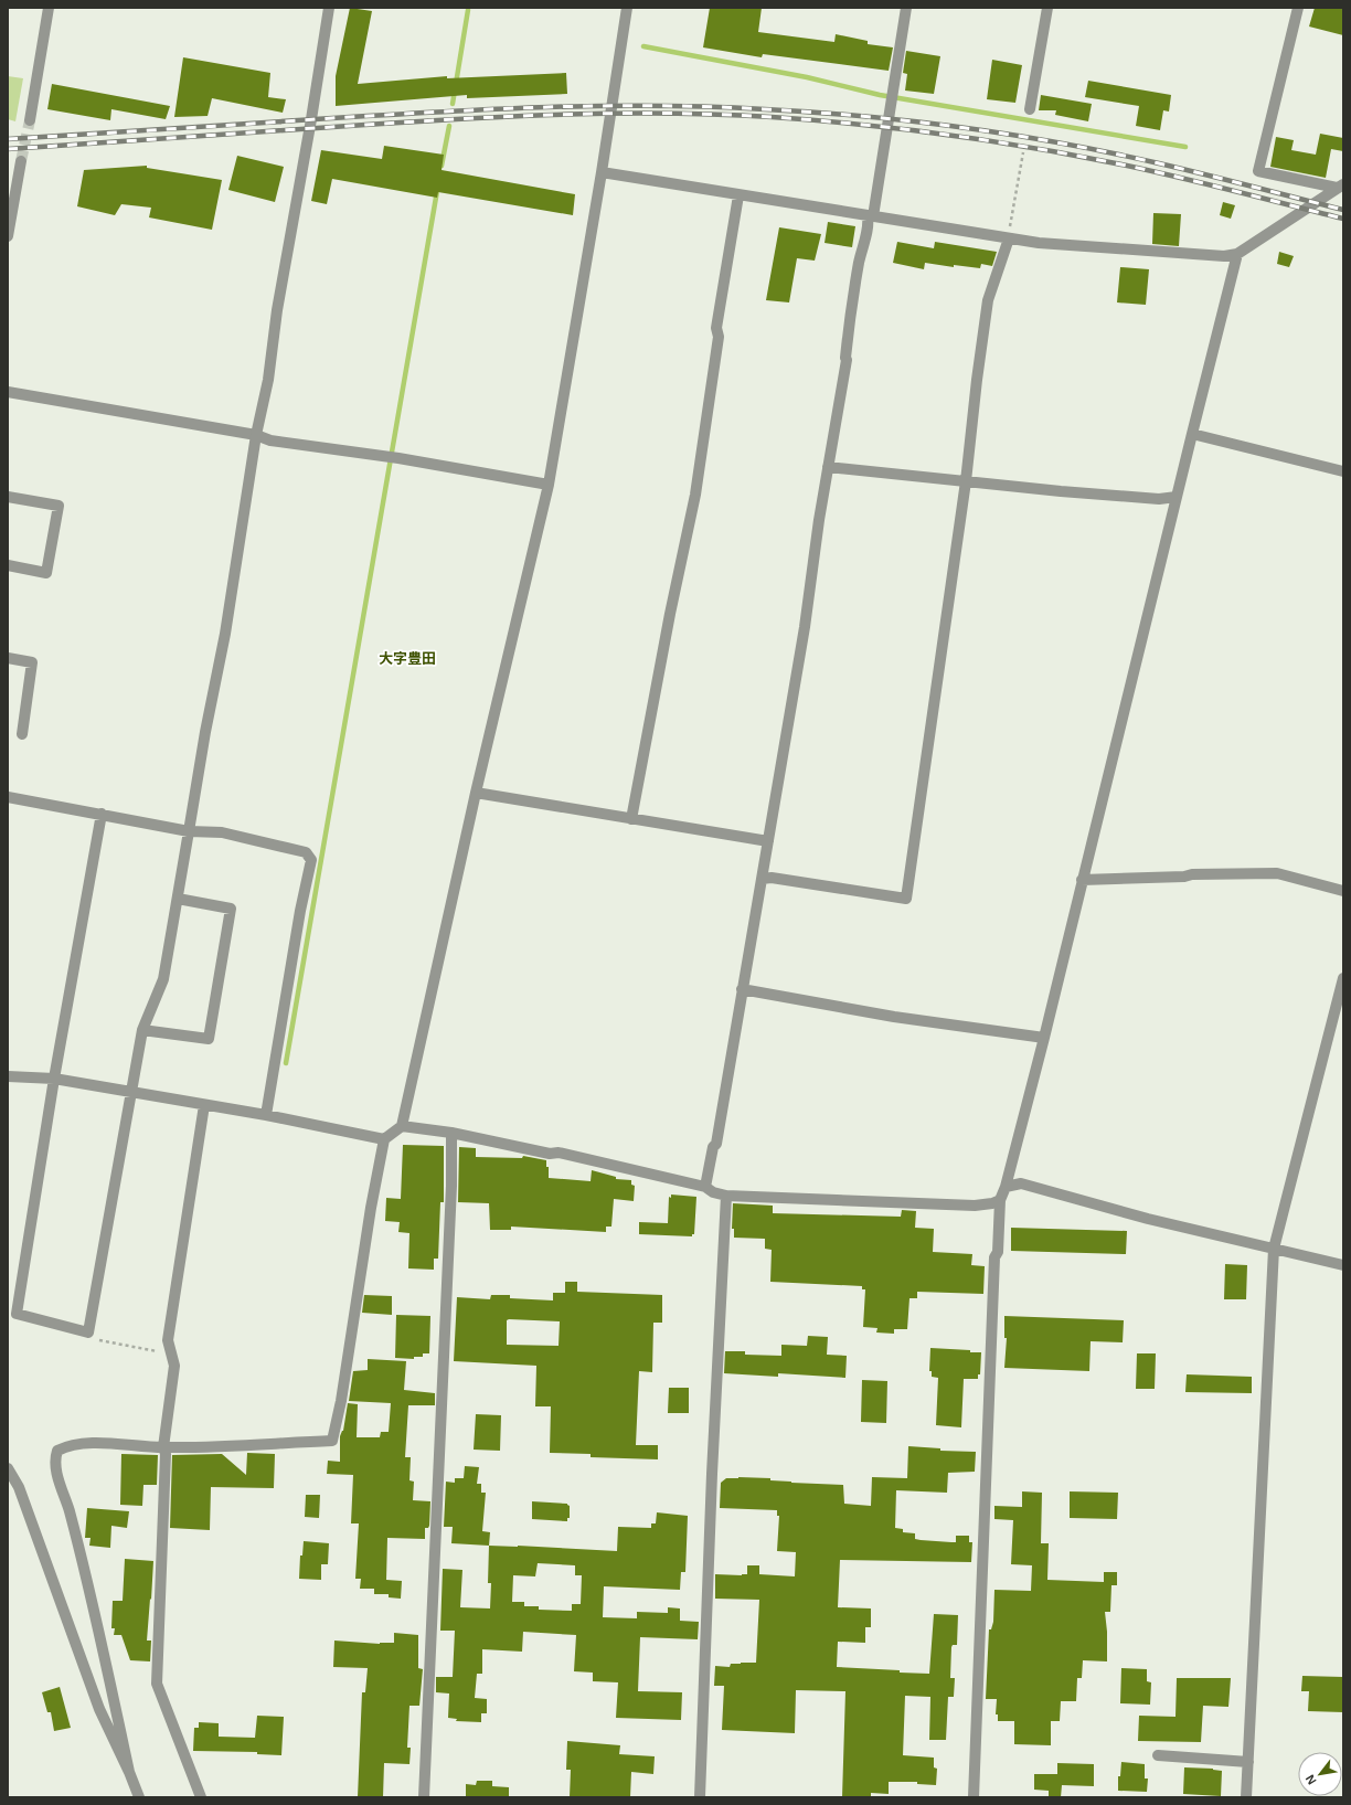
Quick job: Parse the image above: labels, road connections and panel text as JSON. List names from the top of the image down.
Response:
{
  "districts": ["大字豊田"],
  "north": "bottom left"
}
